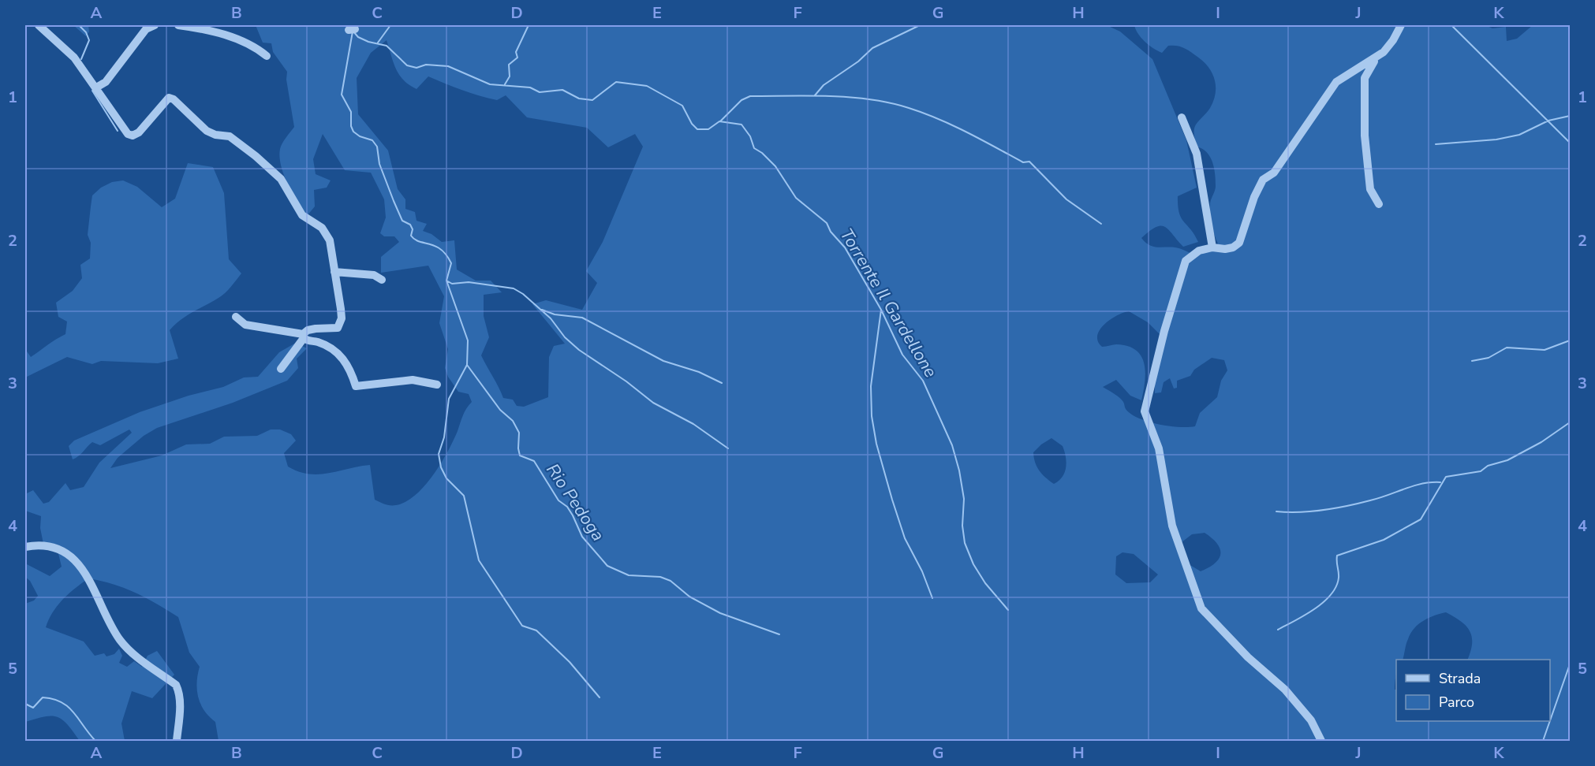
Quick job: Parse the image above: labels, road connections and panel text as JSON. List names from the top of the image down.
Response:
{
  "water": ["Torrente Il Gardellone", "Rio Pedoga"],
  "legend": ["Strada", "Parco"],
  "grid": {
    "columns": [
      "A",
      "B",
      "C",
      "D",
      "E",
      "F",
      "G",
      "H",
      "I",
      "J",
      "K"
    ],
    "rows": [
      "1",
      "2",
      "3",
      "4",
      "5"
    ]
  }
}
